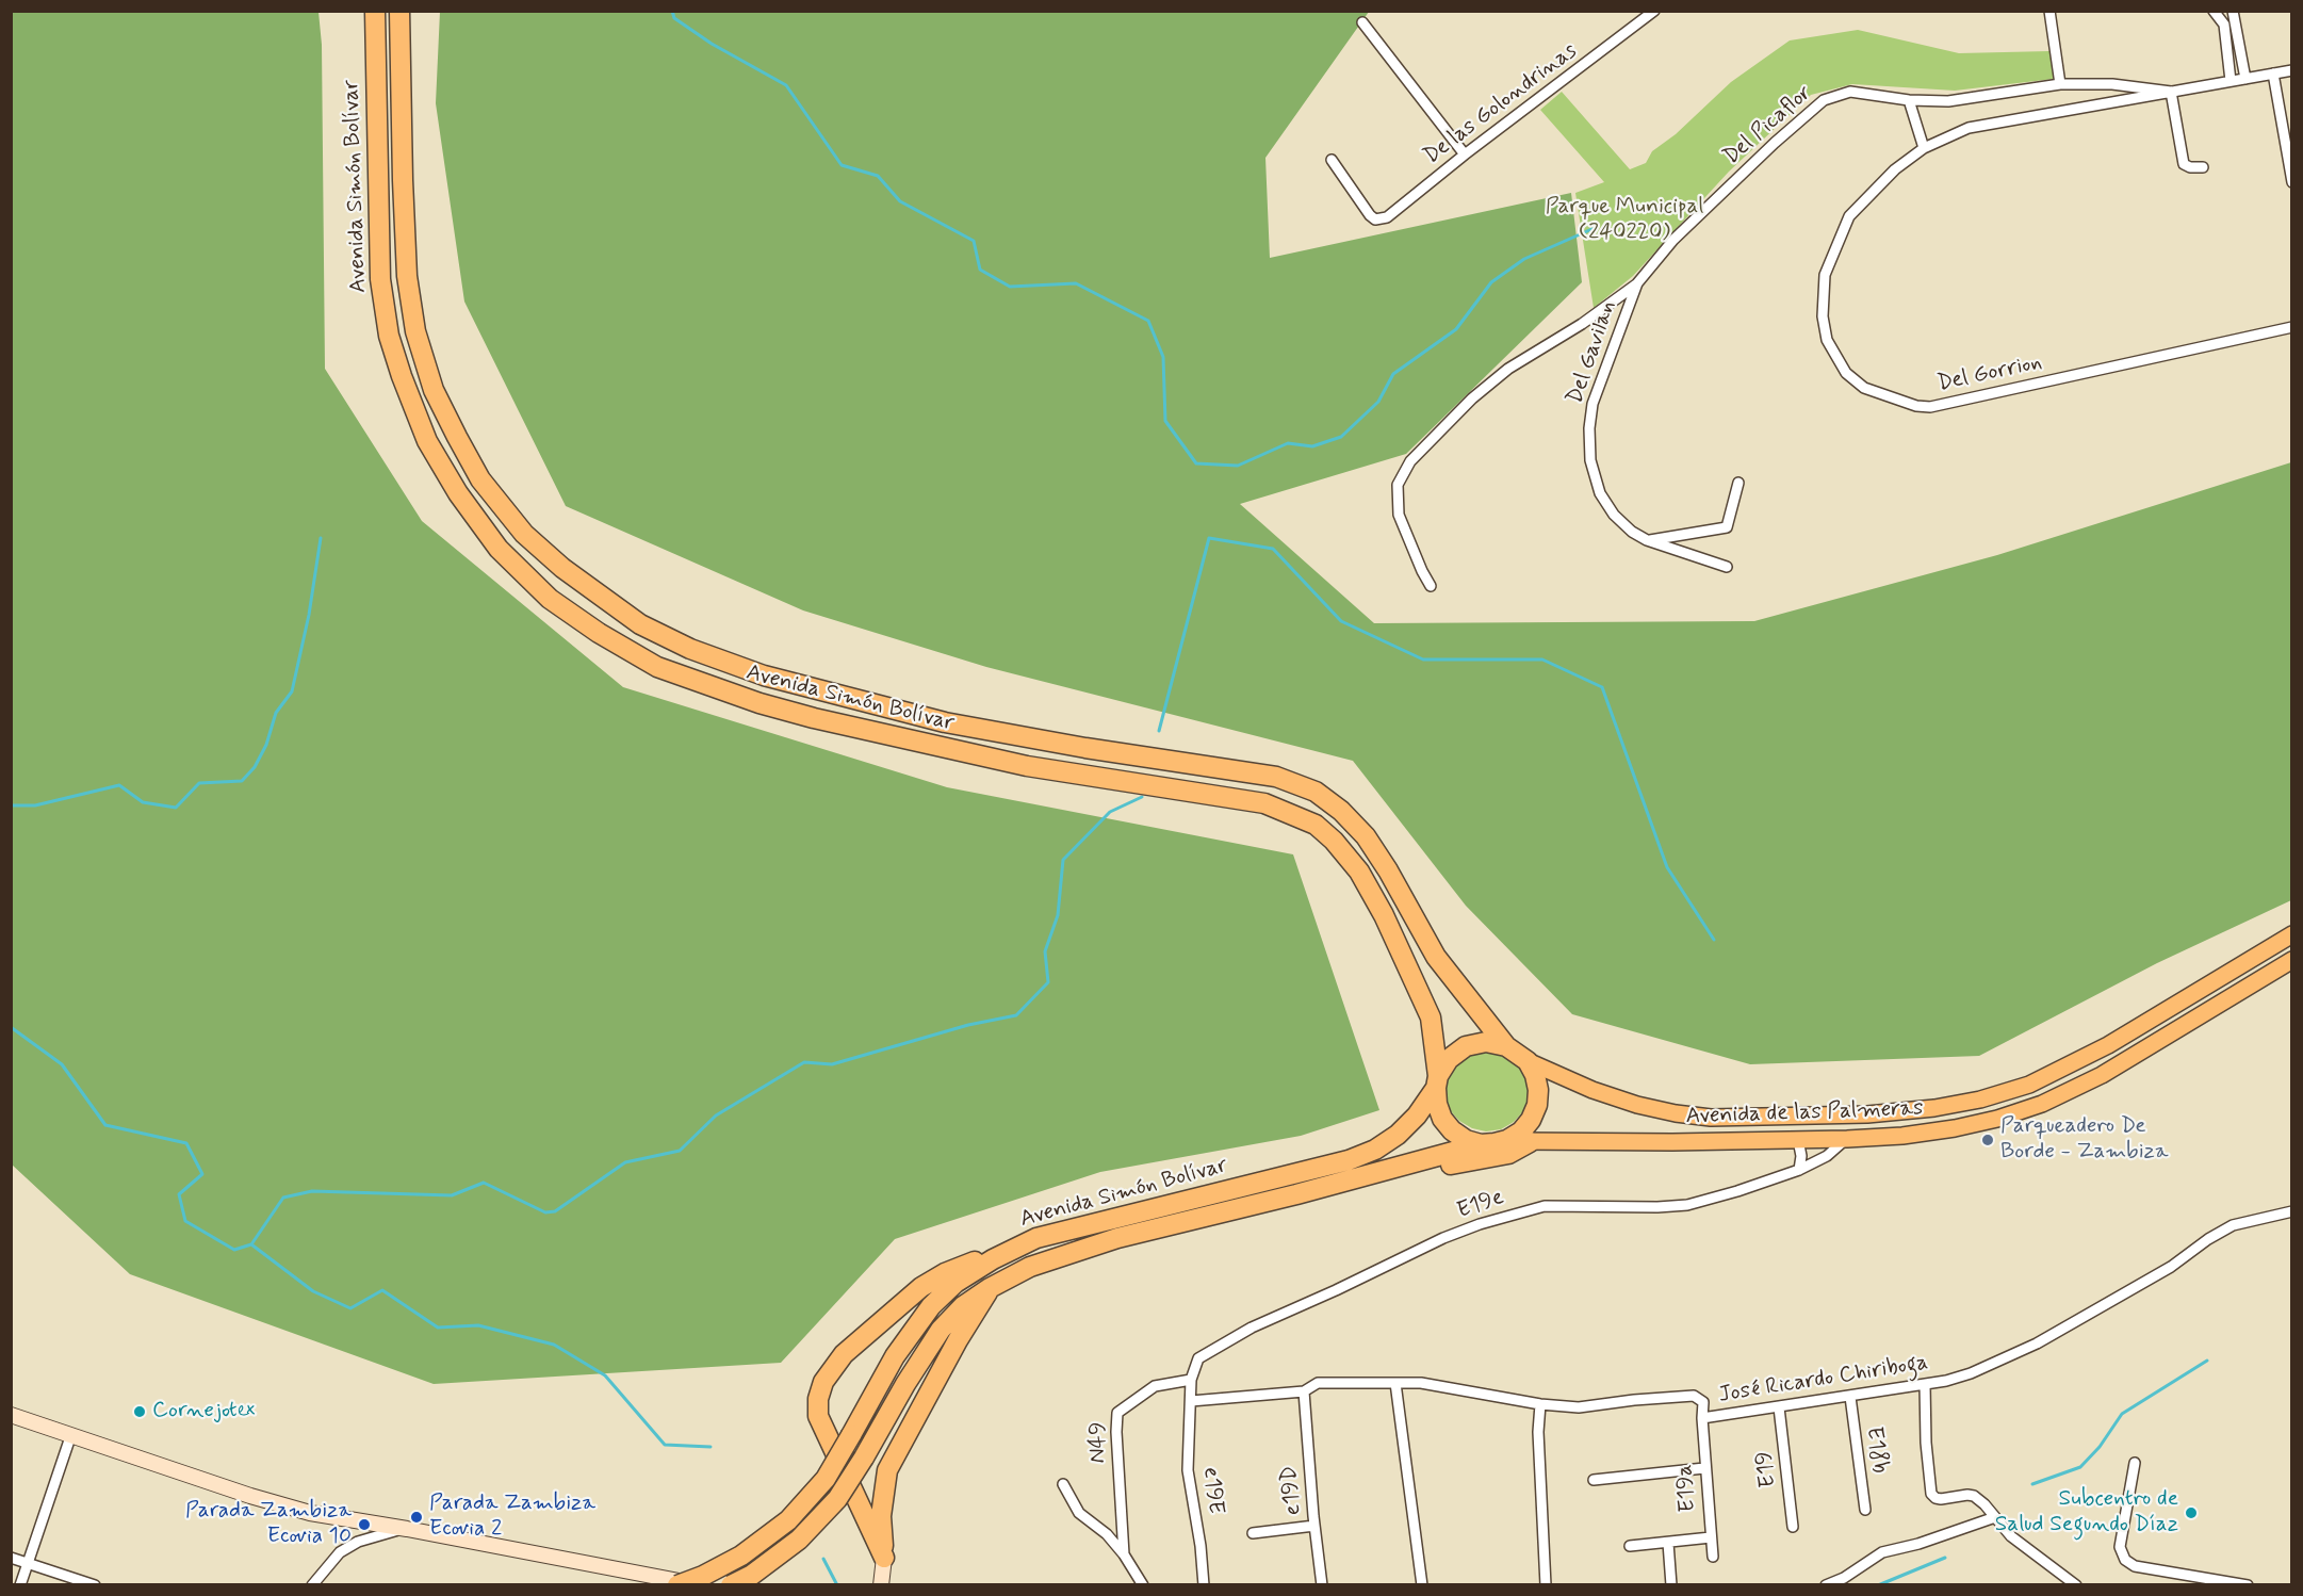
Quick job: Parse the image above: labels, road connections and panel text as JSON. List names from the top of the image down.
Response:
{
  "streets": {
    "highway": ["Avenida Simón Bolívar"],
    "main road": ["Avenida de las Palmeras"],
    "street": [
      "De las Golondrinas",
      "Del Picaflor",
      "Del Gavilan",
      "Del Gorrion",
      "E19e",
      "José Ricardo Chiriboga",
      "N49",
      "E18b",
      "E19",
      "E19a",
      "e19E",
      "e19D"
    ]
  },
  "crossings": [
    ["Del Picaflor", "Del Gavilan"],
    ["Del Picaflor", "Del Gorrion"],
    ["Avenida Simón Bolívar", "Avenida de las Palmeras"],
    ["Avenida de las Palmeras", "E19e"],
    ["E19e", "e19E"],
    ["José Ricardo Chiriboga", "E18b"],
    ["José Ricardo Chiriboga", "E19"],
    ["José Ricardo Chiriboga", "E19a"],
    ["José Ricardo Chiriboga", "e19E"],
    ["José Ricardo Chiriboga", "e19D"],
    ["N49", "e19E"]
  ],
  "parks": ["Parque Municipal (240220)"],
  "places": [
    "Parqueadero De Borde - Zambiza",
    "Cornejotex",
    "Subcentro de Salud Segundo Díaz",
    "Parada Zambiza Ecovia 2",
    "Parada Zambiza Ecovia 10"
  ]
}
